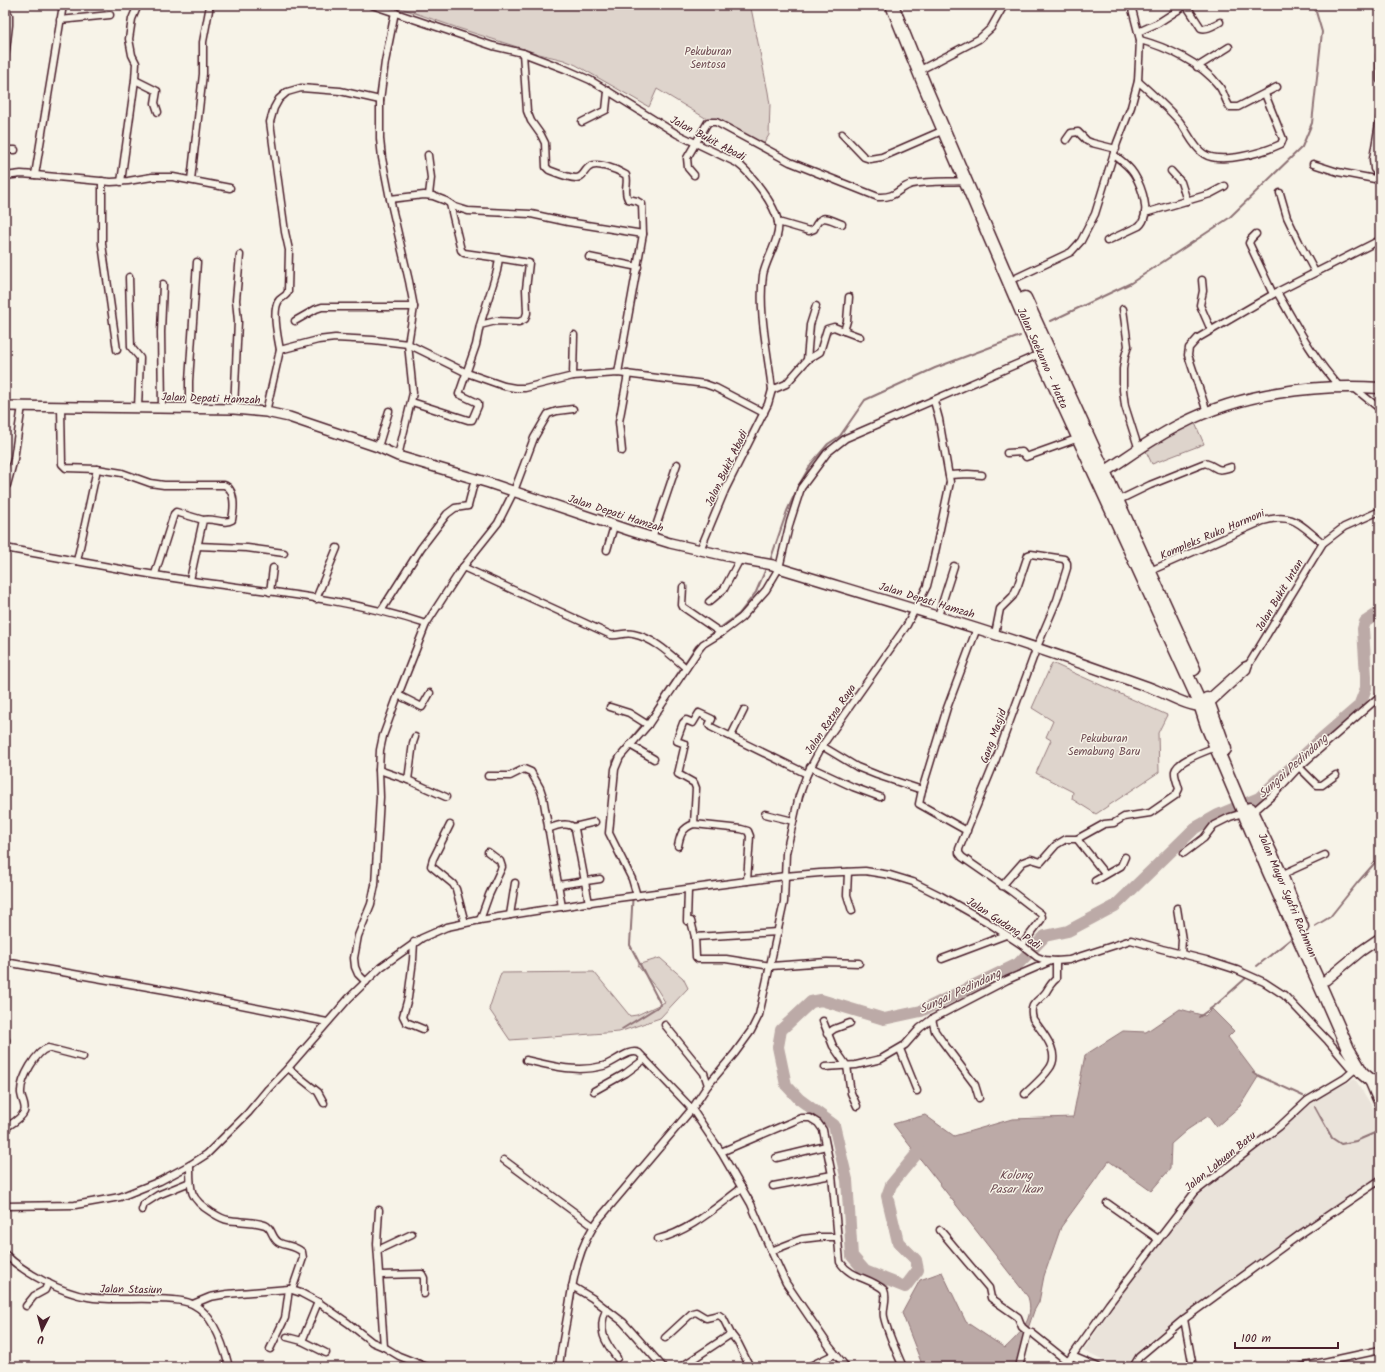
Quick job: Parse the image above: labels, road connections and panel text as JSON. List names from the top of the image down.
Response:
{
  "streets": {
    "highway": ["Jalan Soekarno - Hatta", "Jalan Mayor Syafri Rachman"],
    "main road": ["Jalan Depati Hamzah"],
    "street": [
      "Jalan Bukit Abadi",
      "Kompleks Ruko Harmoni",
      "Jalan Bukit Intan",
      "Jalan Ratna Raya",
      "Gang Masjid",
      "Jalan Gudang Padi",
      "Jalan Labuan Batu",
      "Jalan Stasiun"
    ]
  },
  "crossings": [
    ["Jalan Bukit Abadi", "Jalan Depati Hamzah"],
    ["Jalan Soekarno - Hatta", "Jalan Depati Hamzah"],
    ["Jalan Soekarno - Hatta", "Kompleks Ruko Harmoni"],
    ["Jalan Soekarno - Hatta", "Jalan Bukit Intan"],
    ["Jalan Soekarno - Hatta", "Jalan Mayor Syafri Rachman"],
    ["Jalan Depati Hamzah", "Jalan Bukit Intan"],
    ["Jalan Depati Hamzah", "Jalan Ratna Raya"],
    ["Jalan Depati Hamzah", "Gang Masjid"],
    ["Jalan Depati Hamzah", "Jalan Mayor Syafri Rachman"],
    ["Kompleks Ruko Harmoni", "Jalan Bukit Intan"],
    ["Jalan Bukit Intan", "Jalan Mayor Syafri Rachman"],
    ["Jalan Ratna Raya", "Jalan Gudang Padi"],
    ["Jalan Mayor Syafri Rachman", "Jalan Gudang Padi"],
    ["Jalan Mayor Syafri Rachman", "Jalan Labuan Batu"],
    ["Jalan Gudang Padi", "Jalan Labuan Batu"]
  ],
  "water": ["Sungai Pedindang", "Kolong Pasar Ikan"],
  "parks": ["Pekuburan Sentosa", "Pekuburan Semabung Baru"],
  "scale_bar": "100 m",
  "north": "bottom"
}
